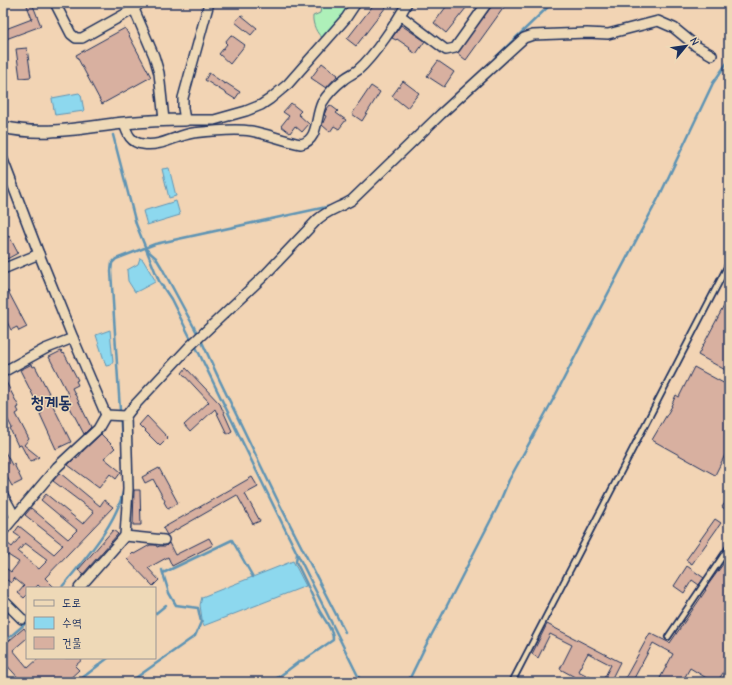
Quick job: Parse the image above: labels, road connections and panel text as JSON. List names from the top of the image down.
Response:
{
  "districts": ["청계동"],
  "legend": ["도로", "수역", "건물"],
  "north": "top right"
}
